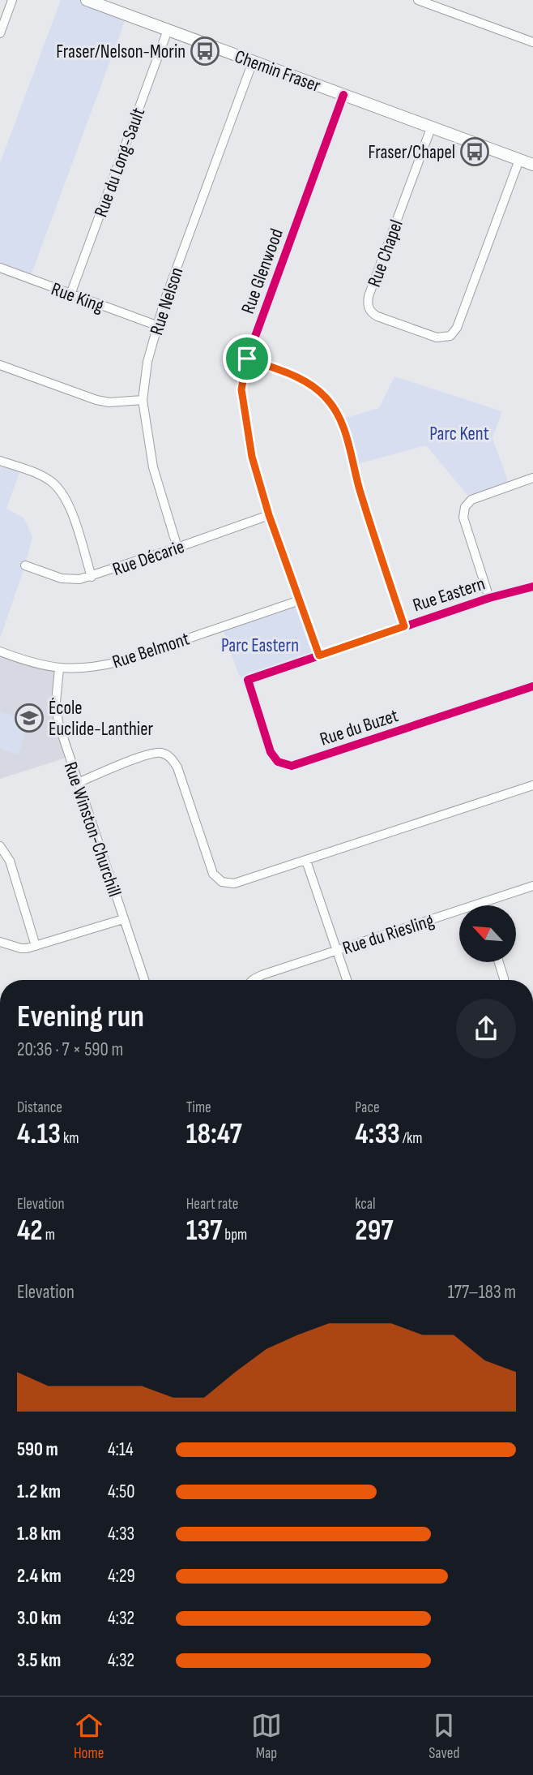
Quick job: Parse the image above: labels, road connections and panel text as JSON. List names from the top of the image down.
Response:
{
  "streets": {
    "street": [
      "Chemin Fraser",
      "Rue du Long-Sault",
      "Rue Chapel",
      "Rue Glenwood",
      "Rue King",
      "Rue Nelson",
      "Rue Décarie",
      "Rue Eastern",
      "Rue Belmont",
      "Rue du Buzet",
      "Rue Winston-Churchill",
      "Rue du Riesling"
    ]
  },
  "crossings": [
    ["Chemin Fraser", "Rue du Long-Sault"],
    ["Chemin Fraser", "Rue Chapel"],
    ["Chemin Fraser", "Rue Glenwood"],
    ["Chemin Fraser", "Rue Nelson"],
    ["Rue du Long-Sault", "Rue King"],
    ["Rue Glenwood", "Rue Décarie"],
    ["Rue Glenwood", "Rue Eastern"],
    ["Rue Glenwood", "Rue Belmont"],
    ["Rue King", "Rue Nelson"],
    ["Rue Nelson", "Rue Décarie"],
    ["Rue Eastern", "Rue du Buzet"],
    ["Rue Belmont", "Rue Winston-Churchill"]
  ],
  "parks": ["Parc Kent", "Parc Eastern"],
  "places": {
    "bus stop": ["Fraser/Nelson-Morin", "Fraser/Chapel"],
    "school or university": ["École Euclide-Lanthier"]
  },
  "north": "top left",
  "page": {
    "heading": ["Evening run", "20:36 · 7 × 590 m"],
    "stats": [
      ["Distance", "4.13 km"],
      ["Time", "18:47"],
      ["Pace", "4:33 /km"],
      ["Elevation", "42 m"],
      ["Heart rate", "137 bpm"],
      ["kcal", "297"]
    ],
    "chart": ["Elevation", "177–183 m"],
    "list": [
      {
        "name": "590 m",
        "note": "4:14"
      },
      {
        "name": "1.2 km",
        "note": "4:50"
      },
      {
        "name": "1.8 km",
        "note": "4:33"
      },
      {
        "name": "2.4 km",
        "note": "4:29"
      },
      {
        "name": "3.0 km",
        "note": "4:32"
      },
      {
        "name": "3.5 km",
        "note": "4:32"
      }
    ],
    "tabs": ["Home", "Map", "Saved"]
  }
}
